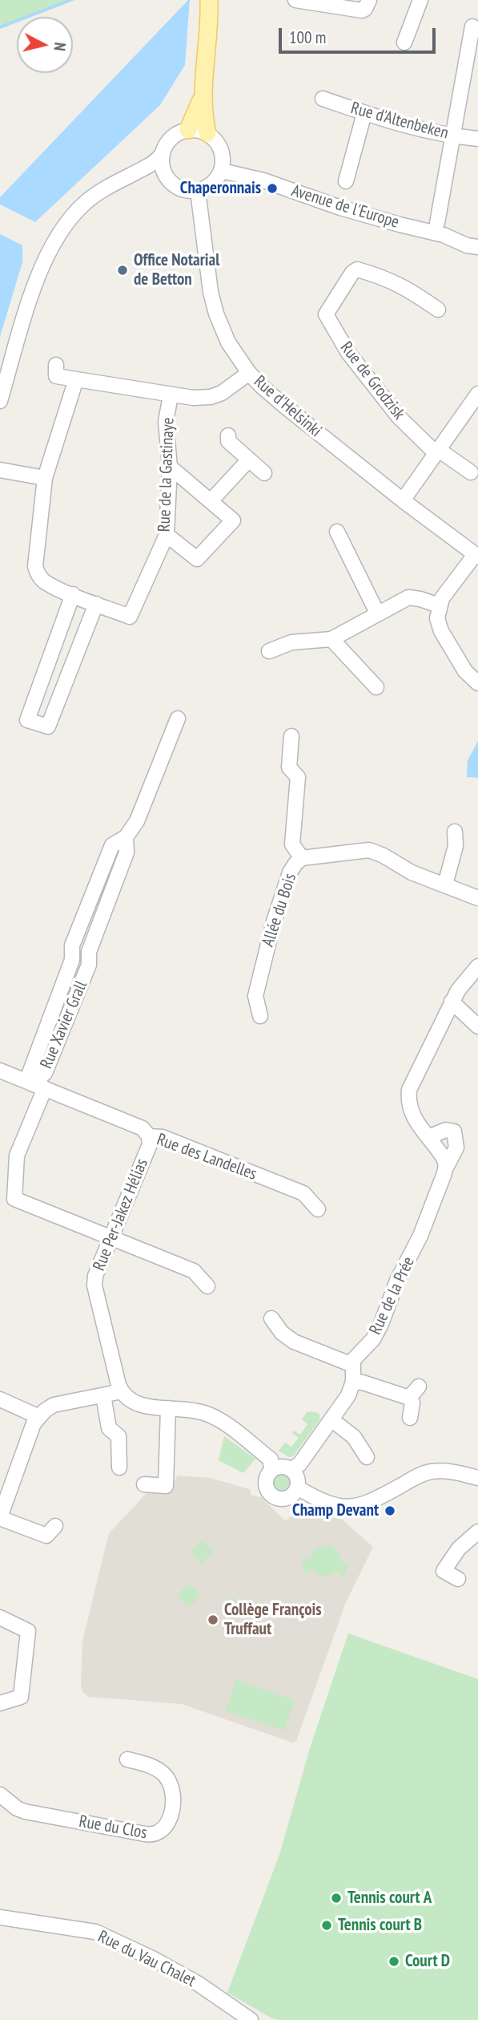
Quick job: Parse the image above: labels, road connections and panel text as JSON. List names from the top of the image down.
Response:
{
  "streets": {
    "street": [
      "Rue d'Altenbeken",
      "Avenue de l'Europe",
      "Rue de Grodzisk",
      "Rue d'Helsinki",
      "Rue de la Gastinaye",
      "Allée du Bois",
      "Rue Xavier Grall",
      "Rue des Landelles",
      "Rue Per-Jakez Hélias",
      "Rue de la Prée",
      "Rue du Clos",
      "Rue du Vau Chalet"
    ]
  },
  "crossings": [
    ["Avenue de l'Europe", "Rue d'Helsinki"],
    ["Rue d'Helsinki", "Rue de la Gastinaye"],
    ["Rue Xavier Grall", "Rue des Landelles"],
    ["Rue des Landelles", "Rue Per-Jakez Hélias"]
  ],
  "places": [
    "Chaperonnais",
    "Office Notarial de Betton",
    "Champ Devant",
    "Collège François Truffaut",
    "Tennis court A",
    "Tennis court B",
    "Court D"
  ],
  "scale_bar": "100 m",
  "north": "right"
}
